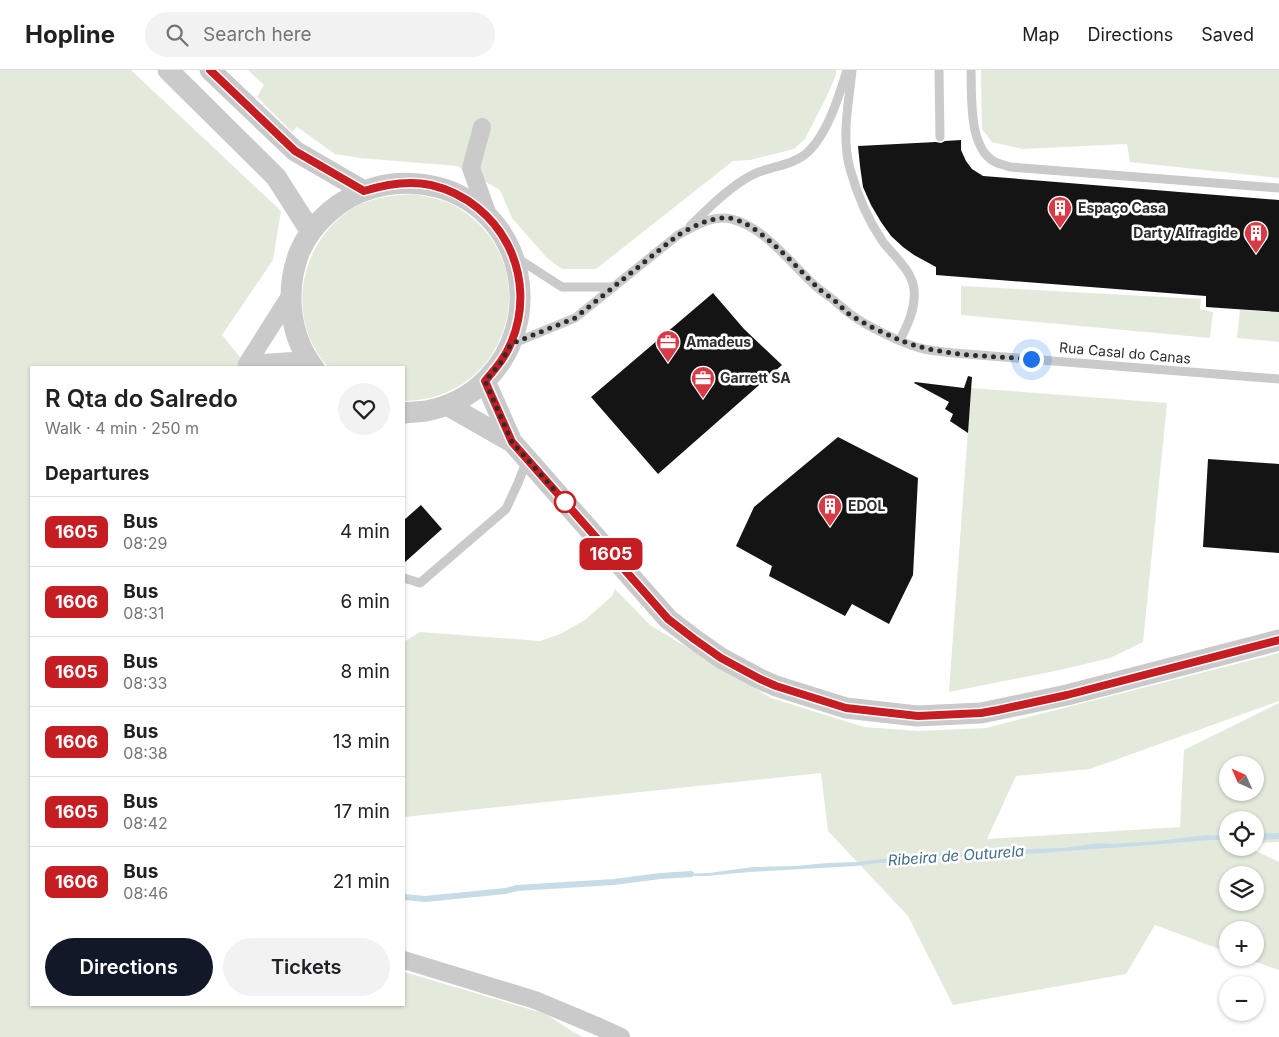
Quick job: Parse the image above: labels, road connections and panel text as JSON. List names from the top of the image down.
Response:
{
  "streets": {
    "lane": ["Rua Casal do Canas"]
  },
  "water": ["Ribeira de Outurela"],
  "places": {
    "building": ["Espaço Casa", "Darty Alfragide", "EDOL"],
    "office": ["Amadeus", "Garrett SA"]
  },
  "lines": ["bus line 1605"],
  "north": "top left",
  "page": {
    "header": "Hopline",
    "search": "Search here",
    "nav": ["Map", "Directions", "Saved"],
    "on_map": "1605",
    "heading": [
      ["R Qta do Salredo", "Walk · 4 min · 250 m"],
      "Departures"
    ],
    "list": [
      {
        "mark": "1605",
        "name": "Bus",
        "note": "08:29",
        "value": "4 min"
      },
      {
        "mark": "1606",
        "name": "Bus",
        "note": "08:31",
        "value": "6 min"
      },
      {
        "mark": "1605",
        "name": "Bus",
        "note": "08:33",
        "value": "8 min"
      },
      {
        "mark": "1606",
        "name": "Bus",
        "note": "08:38",
        "value": "13 min"
      },
      {
        "mark": "1605",
        "name": "Bus",
        "note": "08:42",
        "value": "17 min"
      },
      {
        "mark": "1606",
        "name": "Bus",
        "note": "08:46",
        "value": "21 min"
      }
    ],
    "map_buttons": ["+", "−"],
    "buttons": ["Directions", "Tickets"]
  }
}
